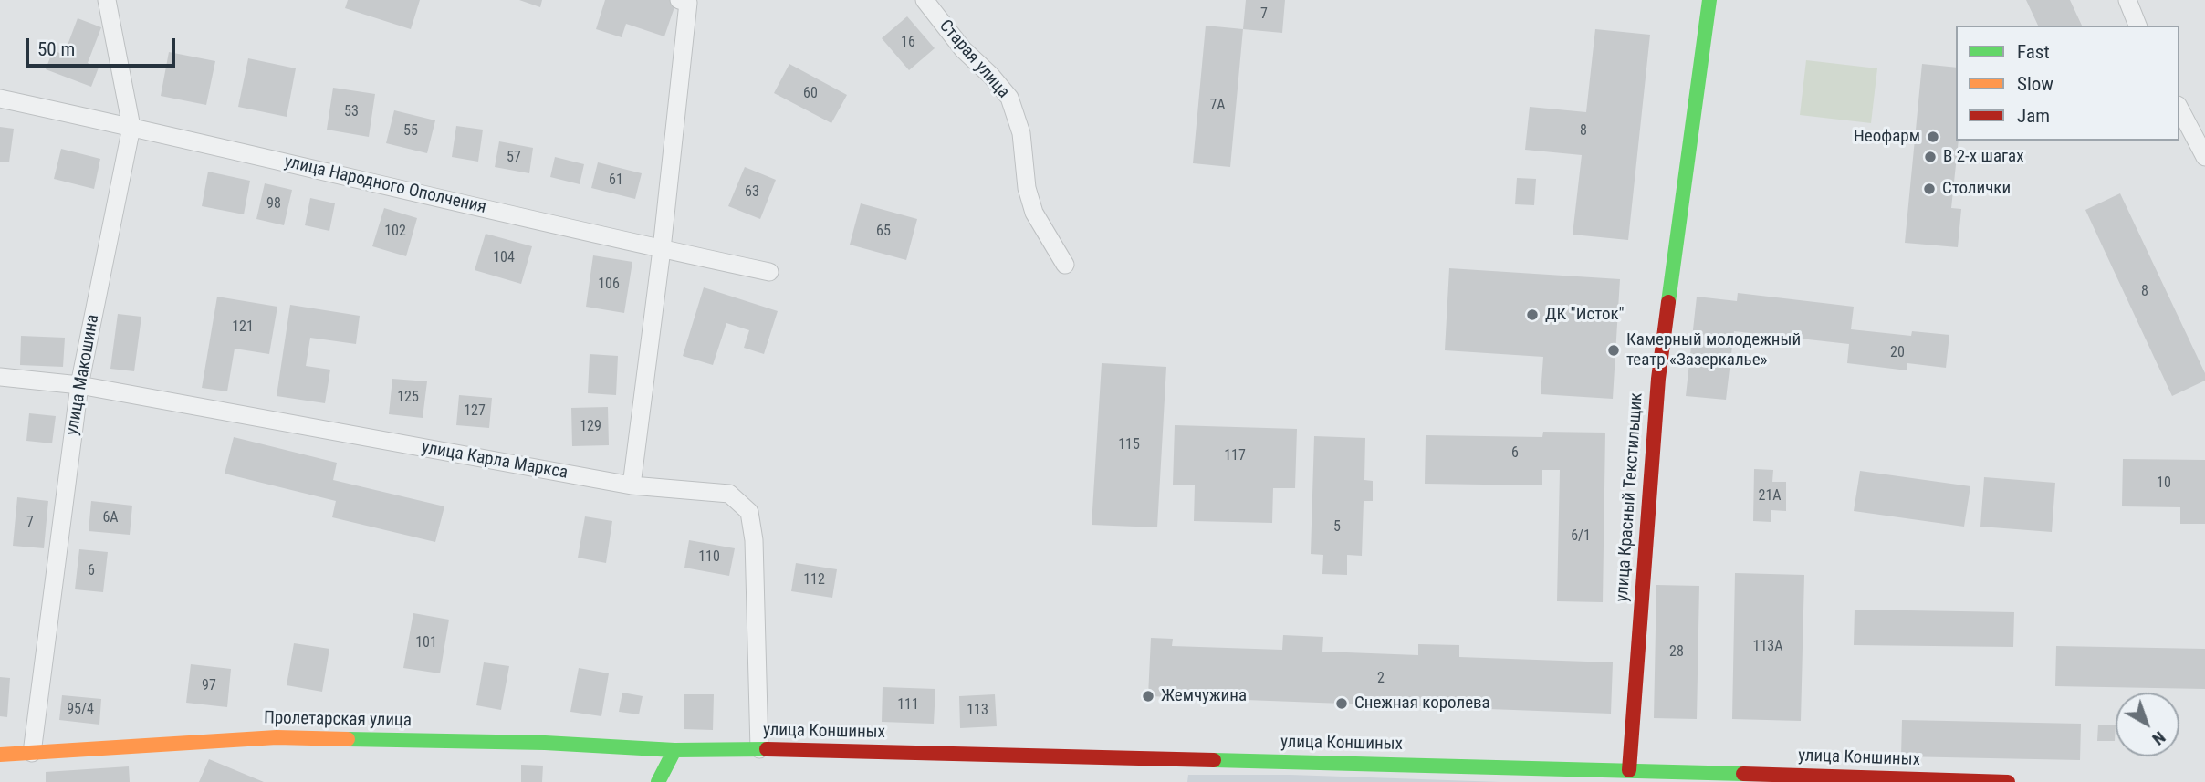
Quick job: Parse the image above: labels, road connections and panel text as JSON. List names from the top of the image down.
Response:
{
  "streets": {
    "street": [
      "Старая улица",
      "улица Народного Ополчения",
      "улица Макошина",
      "улица Карла Маркса",
      "улица Красный Текстильщик",
      "Пролетарская улица",
      "улица Коншиных"
    ]
  },
  "crossings": [
    ["улица Народного Ополчения", "улица Макошина"],
    ["улица Макошина", "улица Карла Маркса"],
    ["улица Макошина", "Пролетарская улица"],
    ["улица Карла Маркса", "улица Коншиных"],
    ["улица Красный Текстильщик", "улица Коншиных"],
    ["Пролетарская улица", "улица Коншиных"]
  ],
  "places": [
    "Неофарм",
    "В 2-х шагах",
    "Столички",
    "ДК \"Исток\"",
    "Камерный молодежный театр «Зазеркалье»",
    "Жемчужина",
    "Снежная королева"
  ],
  "house_numbers": [
    "7",
    "16",
    "60",
    "7А",
    "53",
    "55",
    "8",
    "57",
    "61",
    "63",
    "98",
    "102",
    "65",
    "104",
    "106",
    "8",
    "121",
    "20",
    "125",
    "127",
    "129",
    "115",
    "6",
    "117",
    "10",
    "21А",
    "6А",
    "7",
    "5",
    "6/1",
    "110",
    "6",
    "112",
    "101",
    "113А",
    "28",
    "2",
    "97",
    "111",
    "95/4",
    "113"
  ],
  "legend": ["Fast", "Slow", "Jam"],
  "scale_bar": "50 m",
  "north": "bottom right"
}
